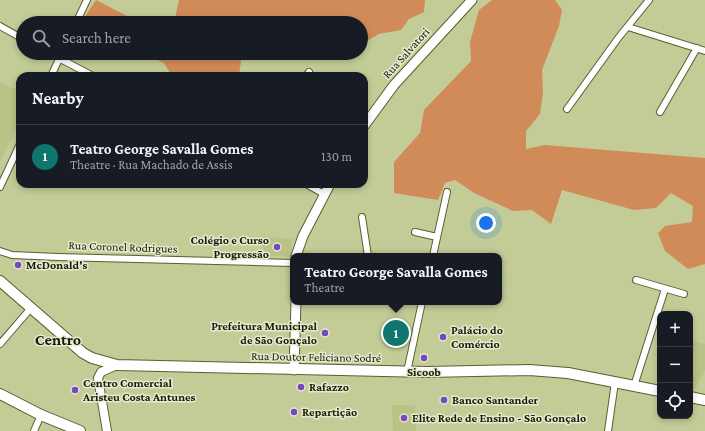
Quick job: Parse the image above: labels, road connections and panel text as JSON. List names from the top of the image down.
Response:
{
  "streets": {
    "main road": ["Rua Salvatori", "Rua Doutor Feliciano Sodré"],
    "street": ["Rua Coronel Rodrigues"]
  },
  "districts": ["Centro"],
  "places": [
    "Colégio e Curso Progressão",
    "McDonald's",
    "Prefeitura Municipal de São Gonçalo",
    "Palácio do Comércio",
    "Sicoob",
    "Rafazzo",
    "Centro Comercial Aristeu Costa Antunes",
    "Banco Santander",
    "Repartição",
    "Elite Rede de Ensino - São Gonçalo"
  ],
  "page": {
    "search": "Search here",
    "heading": "Nearby",
    "list": [
      {
        "mark": "1",
        "name": "Teatro George Savalla Gomes",
        "note": "Theatre · Rua Machado de Assis",
        "value": "130 m"
      }
    ],
    "popup": ["Teatro George Savalla Gomes", "Theatre"],
    "map_buttons": ["+", "−"],
    "pins": "1"
  }
}
